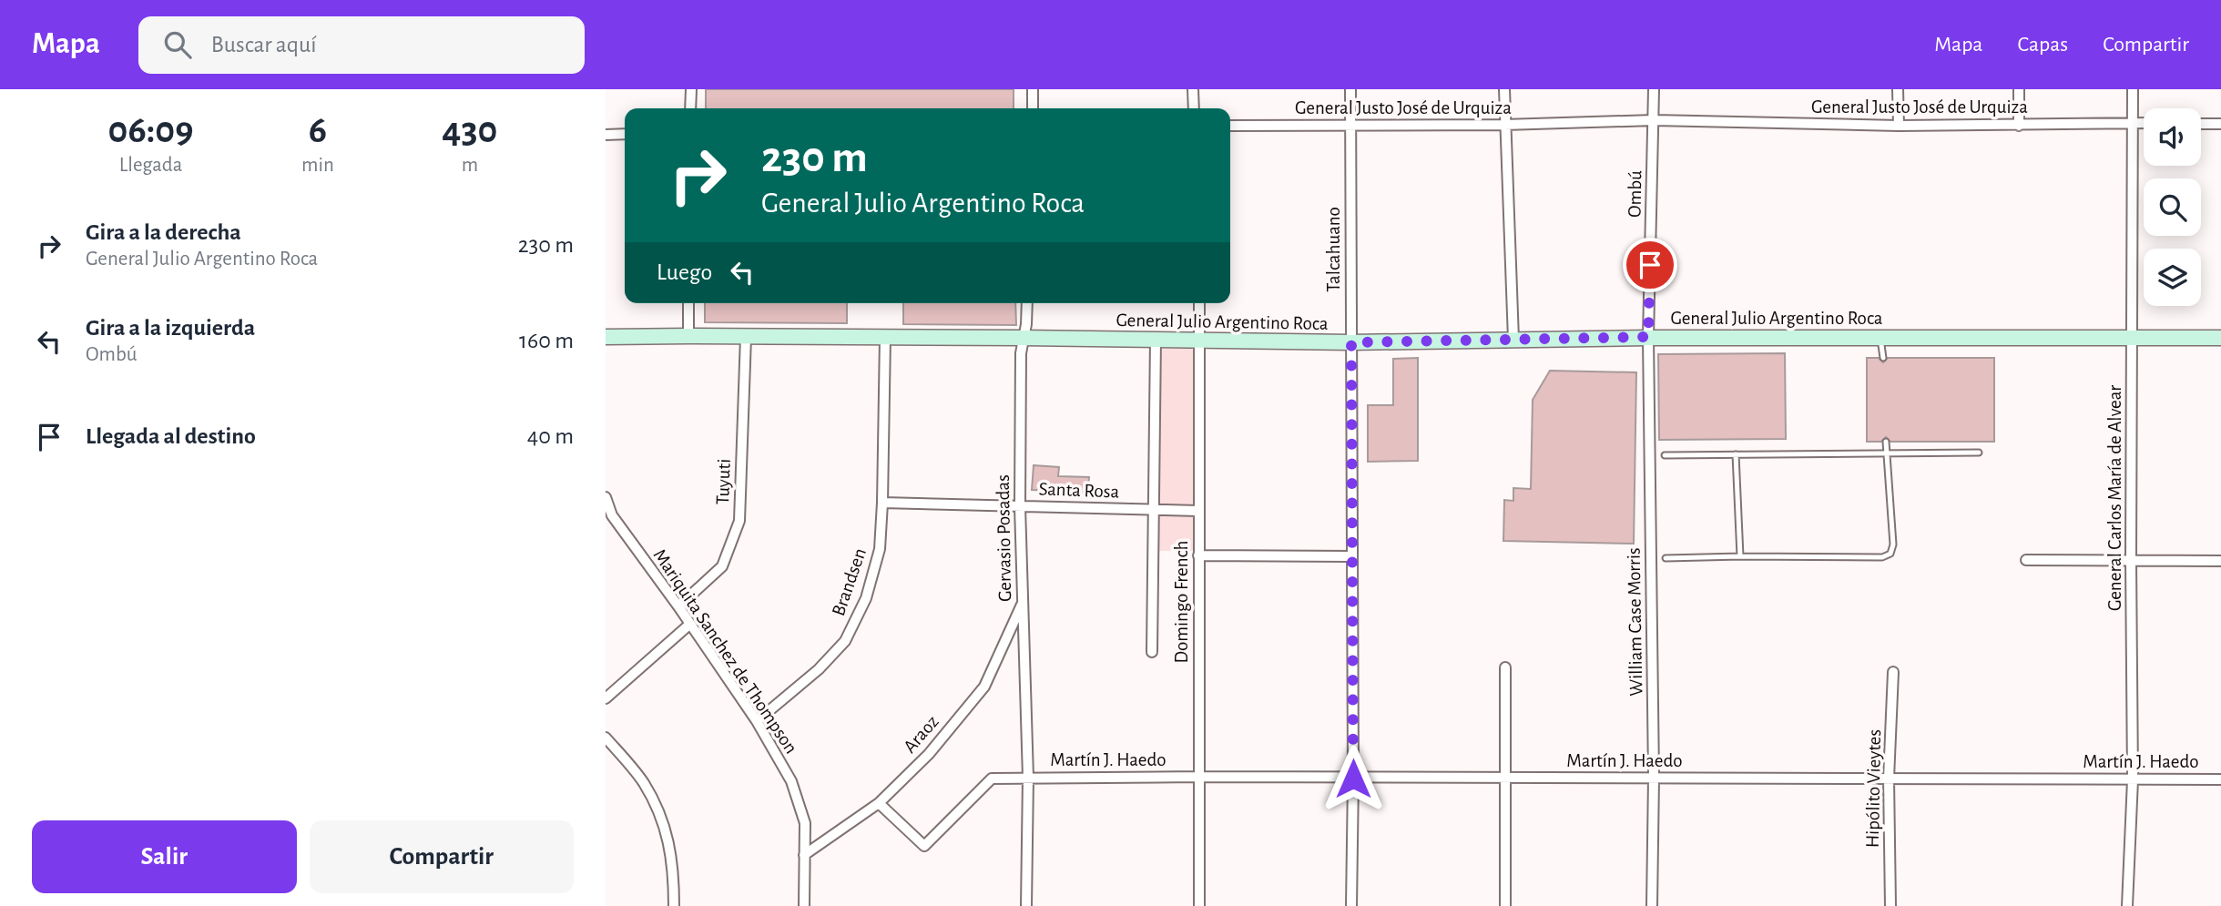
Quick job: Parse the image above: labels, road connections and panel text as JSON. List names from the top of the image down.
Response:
{
  "streets": {
    "street": [
      "General Justo José de Urquiza",
      "Ombú",
      "Talcahuano",
      "General Julio Argentino Roca",
      "Tuyuti",
      "Santa Rosa",
      "General Carlos María de Alvear",
      "Gervasio Posadas",
      "Brandsen",
      "Domingo French",
      "William Case Morris",
      "Mariquita Sanchez de Thompson",
      "Araoz",
      "Martín J. Haedo",
      "Hipólito Vieytes"
    ]
  },
  "crossings": [
    ["General Justo José de Urquiza", "Ombú"],
    ["General Justo José de Urquiza", "Talcahuano"],
    ["General Justo José de Urquiza", "General Carlos María de Alvear"],
    ["Ombú", "General Julio Argentino Roca"],
    ["Ombú", "William Case Morris"],
    ["Talcahuano", "General Julio Argentino Roca"],
    ["Talcahuano", "Martín J. Haedo"],
    ["General Julio Argentino Roca", "Tuyuti"],
    ["General Julio Argentino Roca", "General Carlos María de Alvear"],
    ["General Julio Argentino Roca", "Gervasio Posadas"],
    ["General Julio Argentino Roca", "Brandsen"],
    ["General Julio Argentino Roca", "Domingo French"],
    ["General Julio Argentino Roca", "William Case Morris"],
    ["Tuyuti", "Mariquita Sanchez de Thompson"],
    ["Santa Rosa", "Gervasio Posadas"],
    ["Santa Rosa", "Brandsen"],
    ["Santa Rosa", "Domingo French"],
    ["General Carlos María de Alvear", "Martín J. Haedo"],
    ["Gervasio Posadas", "Araoz"],
    ["Gervasio Posadas", "Martín J. Haedo"],
    ["Brandsen", "Mariquita Sanchez de Thompson"],
    ["Domingo French", "Martín J. Haedo"],
    ["William Case Morris", "Martín J. Haedo"],
    ["Mariquita Sanchez de Thompson", "Araoz"],
    ["Martín J. Haedo", "Hipólito Vieytes"]
  ],
  "page": {
    "header": "Mapa",
    "search": "Buscar aquí",
    "nav": ["Mapa", "Capas", "Compartir"],
    "eta": [
      "06:09",
      "Llegada",
      "6",
      "min",
      "430",
      "m"
    ],
    "turn": ["230 m", "General Julio Argentino Roca"],
    "list": [
      {
        "name": "Gira a la derecha",
        "note": "General Julio Argentino Roca",
        "value": "230 m"
      },
      {
        "name": "Gira a la izquierda",
        "note": "Ombú",
        "value": "160 m"
      },
      {
        "name": "Llegada al destino",
        "value": "40 m"
      }
    ],
    "then": "Luego",
    "buttons": ["Salir", "Compartir"]
  }
}
